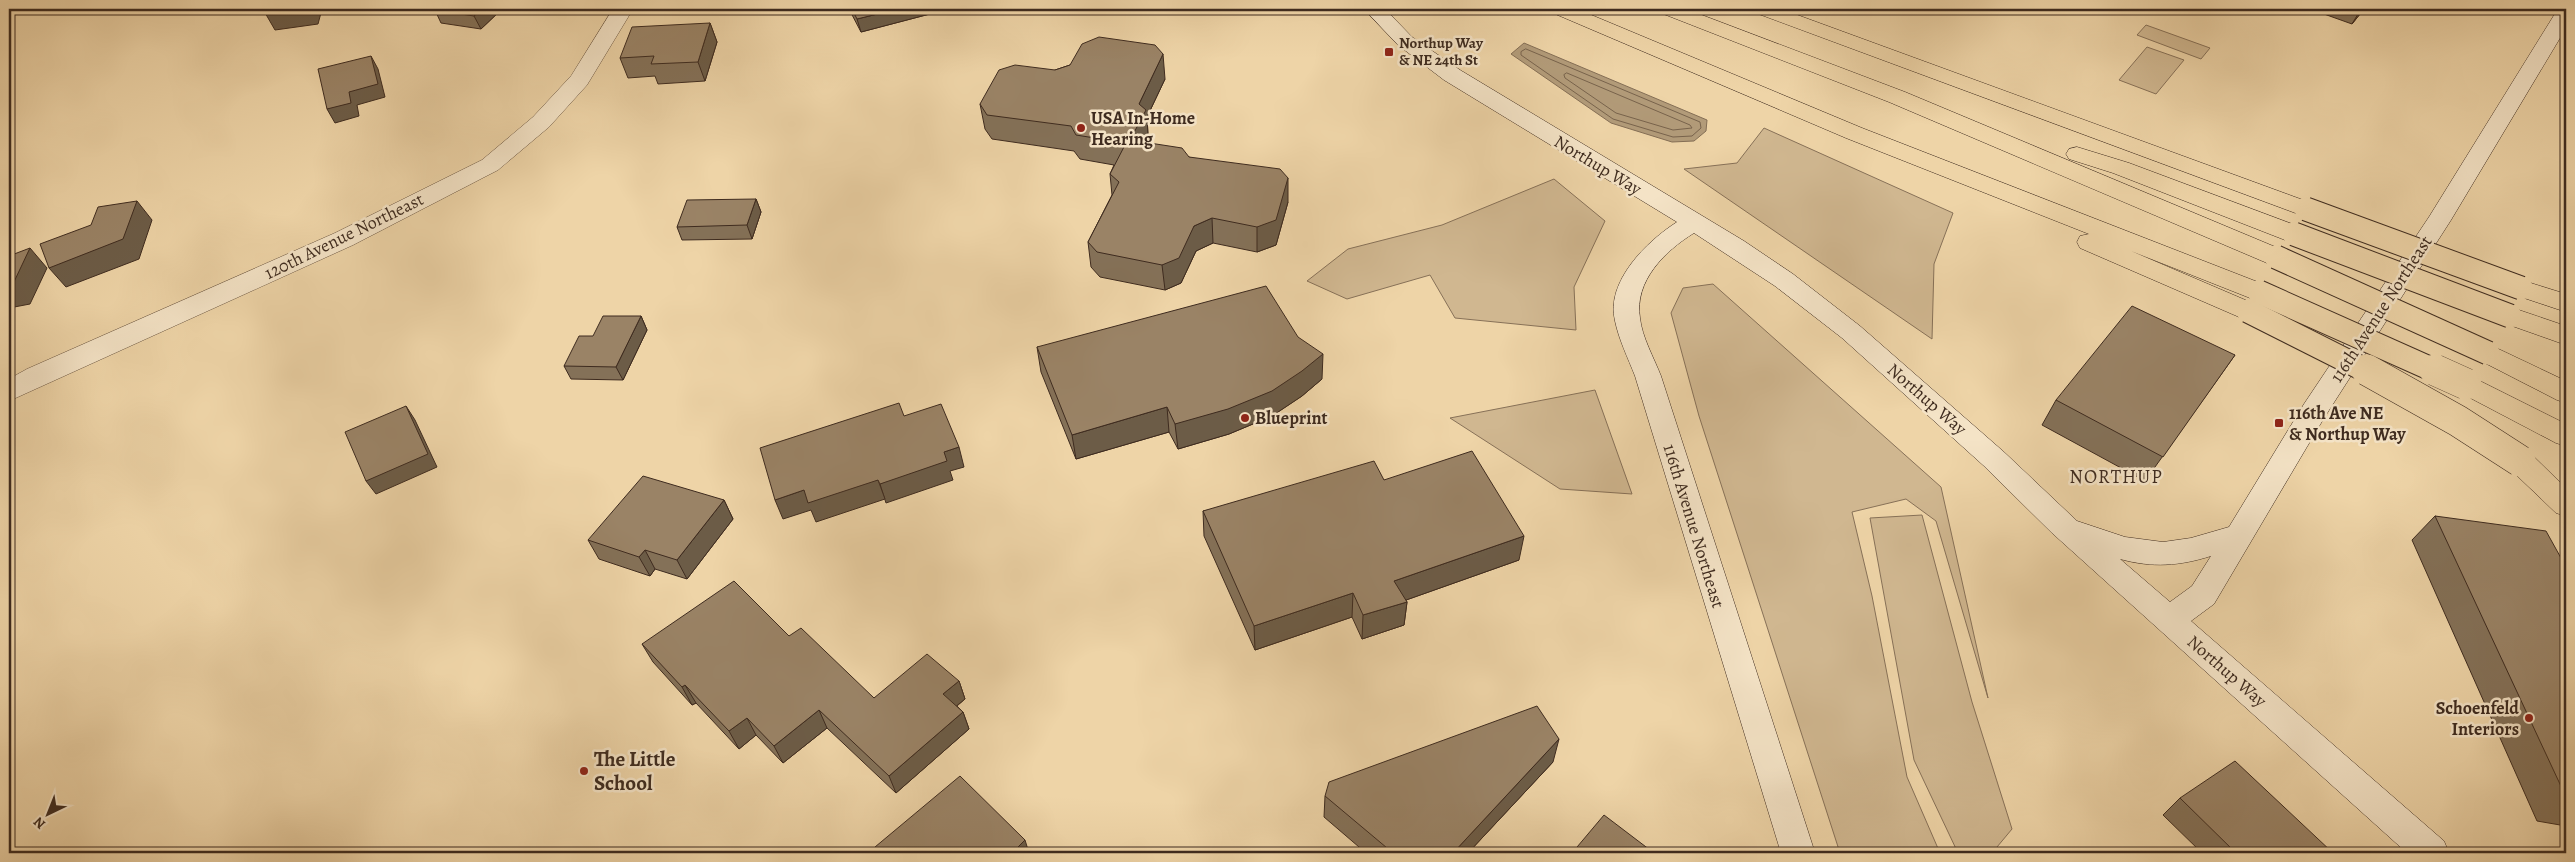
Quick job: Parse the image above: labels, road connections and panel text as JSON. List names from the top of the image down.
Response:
{
  "streets": {
    "main road": ["Northup Way", "120th Avenue Northeast", "116th Avenue Northeast"]
  },
  "crossings": [
    ["Northup Way", "116th Avenue Northeast"]
  ],
  "districts": ["NORTHUP"],
  "places": {
    "transit": ["Northup Way & NE 24th St", "116th Ave NE & Northup Way"],
    "other": [
      "USA In-Home Hearing",
      "Blueprint",
      "Schoenfeld Interiors",
      "The Little School"
    ]
  },
  "north": "bottom left"
}
